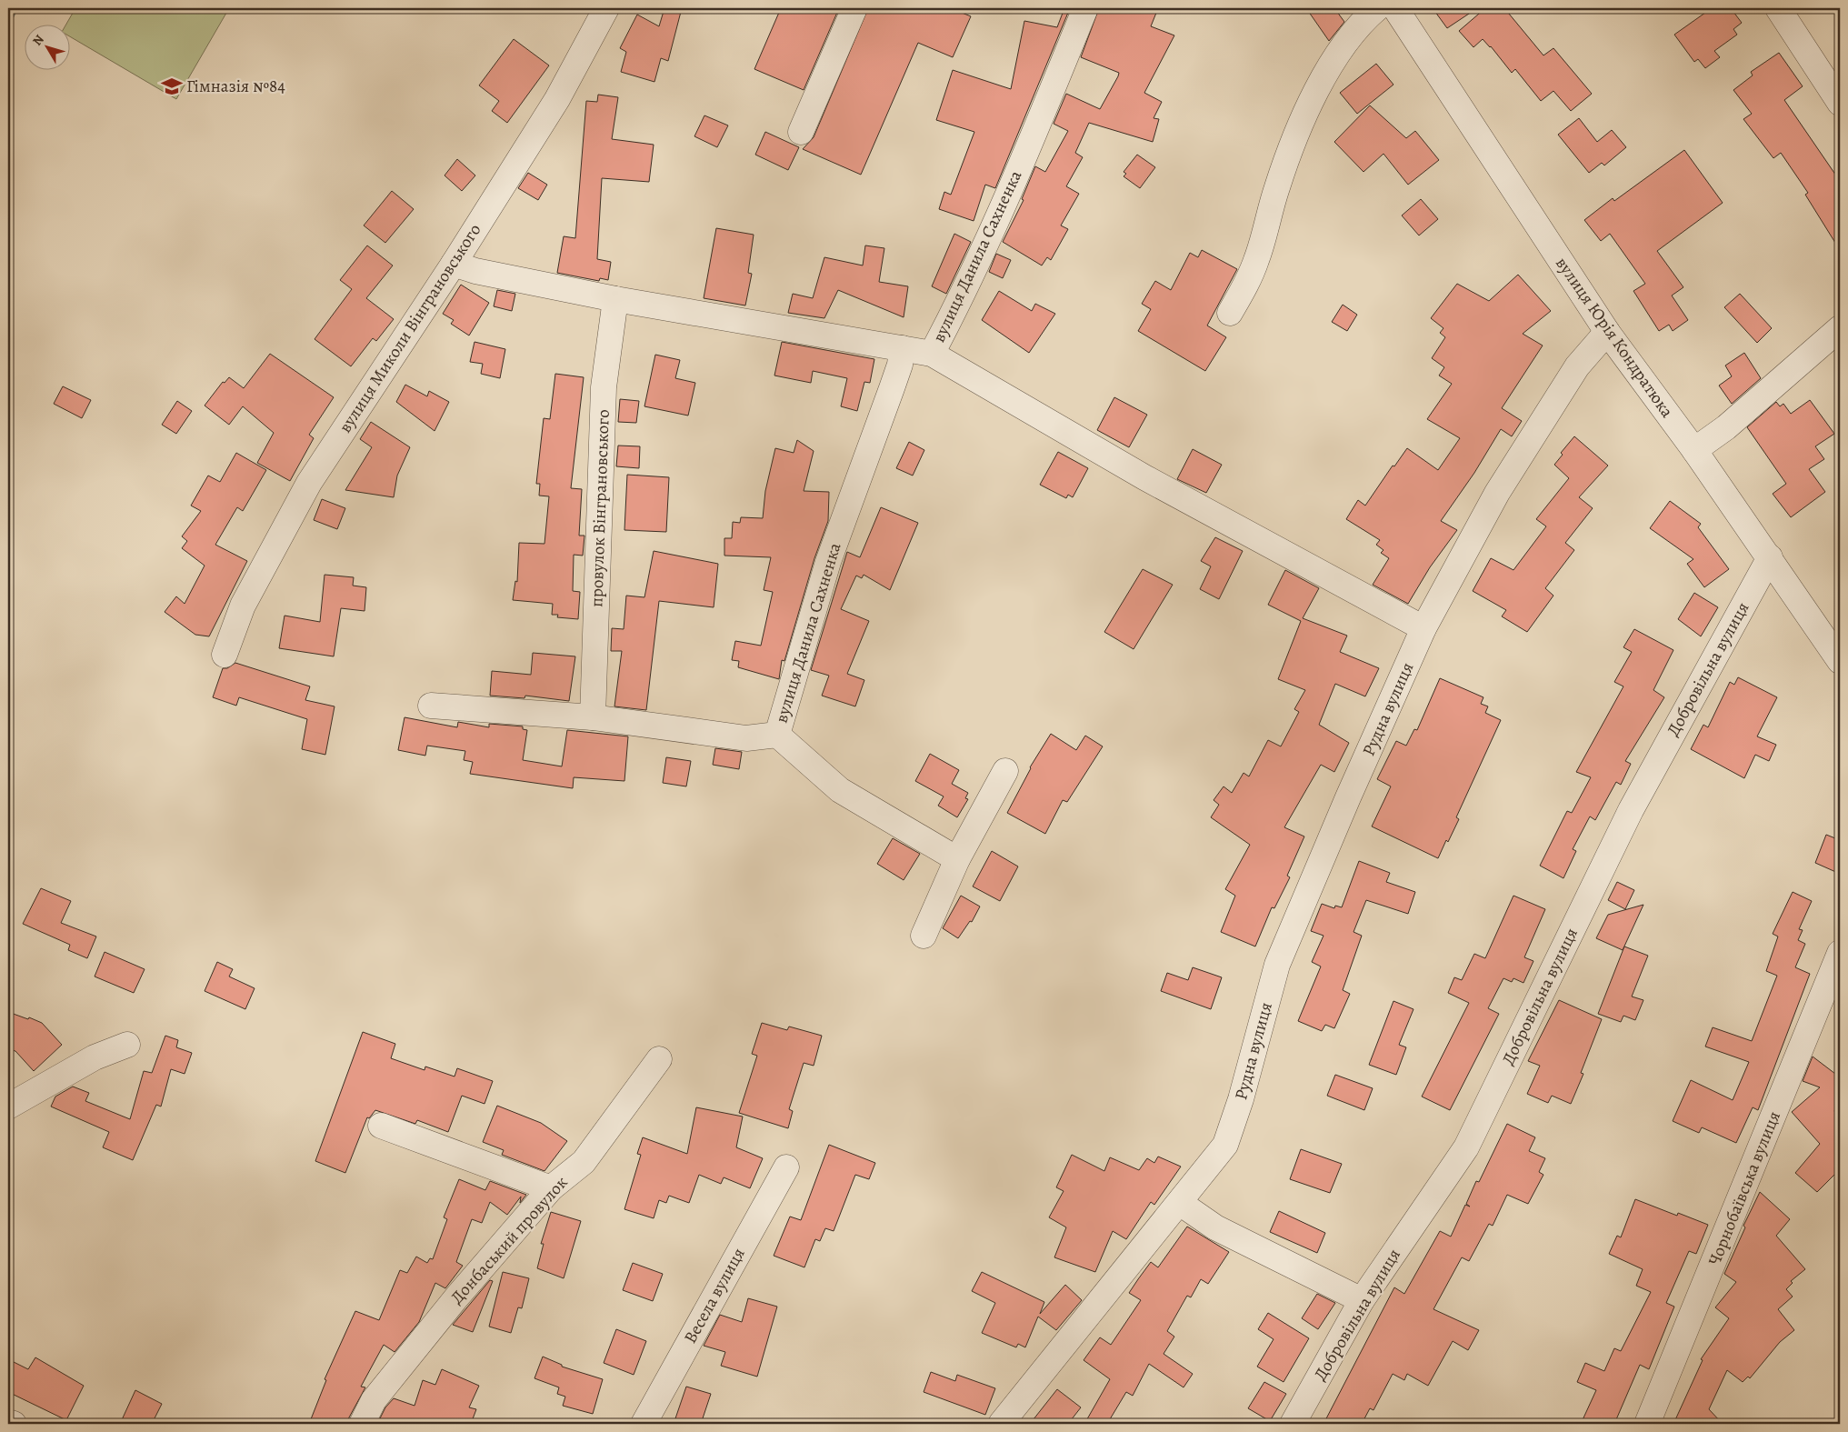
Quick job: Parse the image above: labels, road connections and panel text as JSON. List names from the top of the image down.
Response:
{
  "streets": {
    "street": [
      "вулиця Данила Сахненка",
      "вулиця Миколи Вінграновського",
      "вулиця Юрія Кондратюка",
      "провулок Вінграновського",
      "Добровільна вулиця",
      "Рудна вулиця",
      "Чорнобаївська вулиця",
      "Донбаський провулок",
      "Весела вулиця"
    ]
  },
  "crossings": [
    ["вулиця Данила Сахненка", "Рудна вулиця"],
    ["вулиця Юрія Кондратюка", "Добровільна вулиця"],
    ["вулиця Юрія Кондратюка", "Рудна вулиця"]
  ],
  "places": {
    "school or university": ["Гімназія №84"]
  },
  "north": "top left"
}
